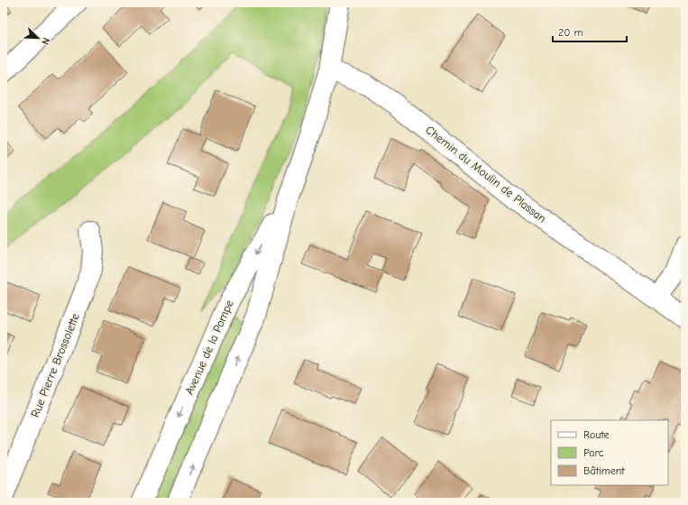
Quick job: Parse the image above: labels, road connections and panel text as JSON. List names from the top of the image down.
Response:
{
  "streets": {
    "street": ["Chemin du Moulin de Plassan", "Avenue de la Pompe", "Rue Pierre Brossolette"]
  },
  "crossings": [
    ["Chemin du Moulin de Plassan", "Avenue de la Pompe"]
  ],
  "legend": ["Route", "Parc", "Bâtiment"],
  "scale_bar": "20 m",
  "north": "bottom right"
}
